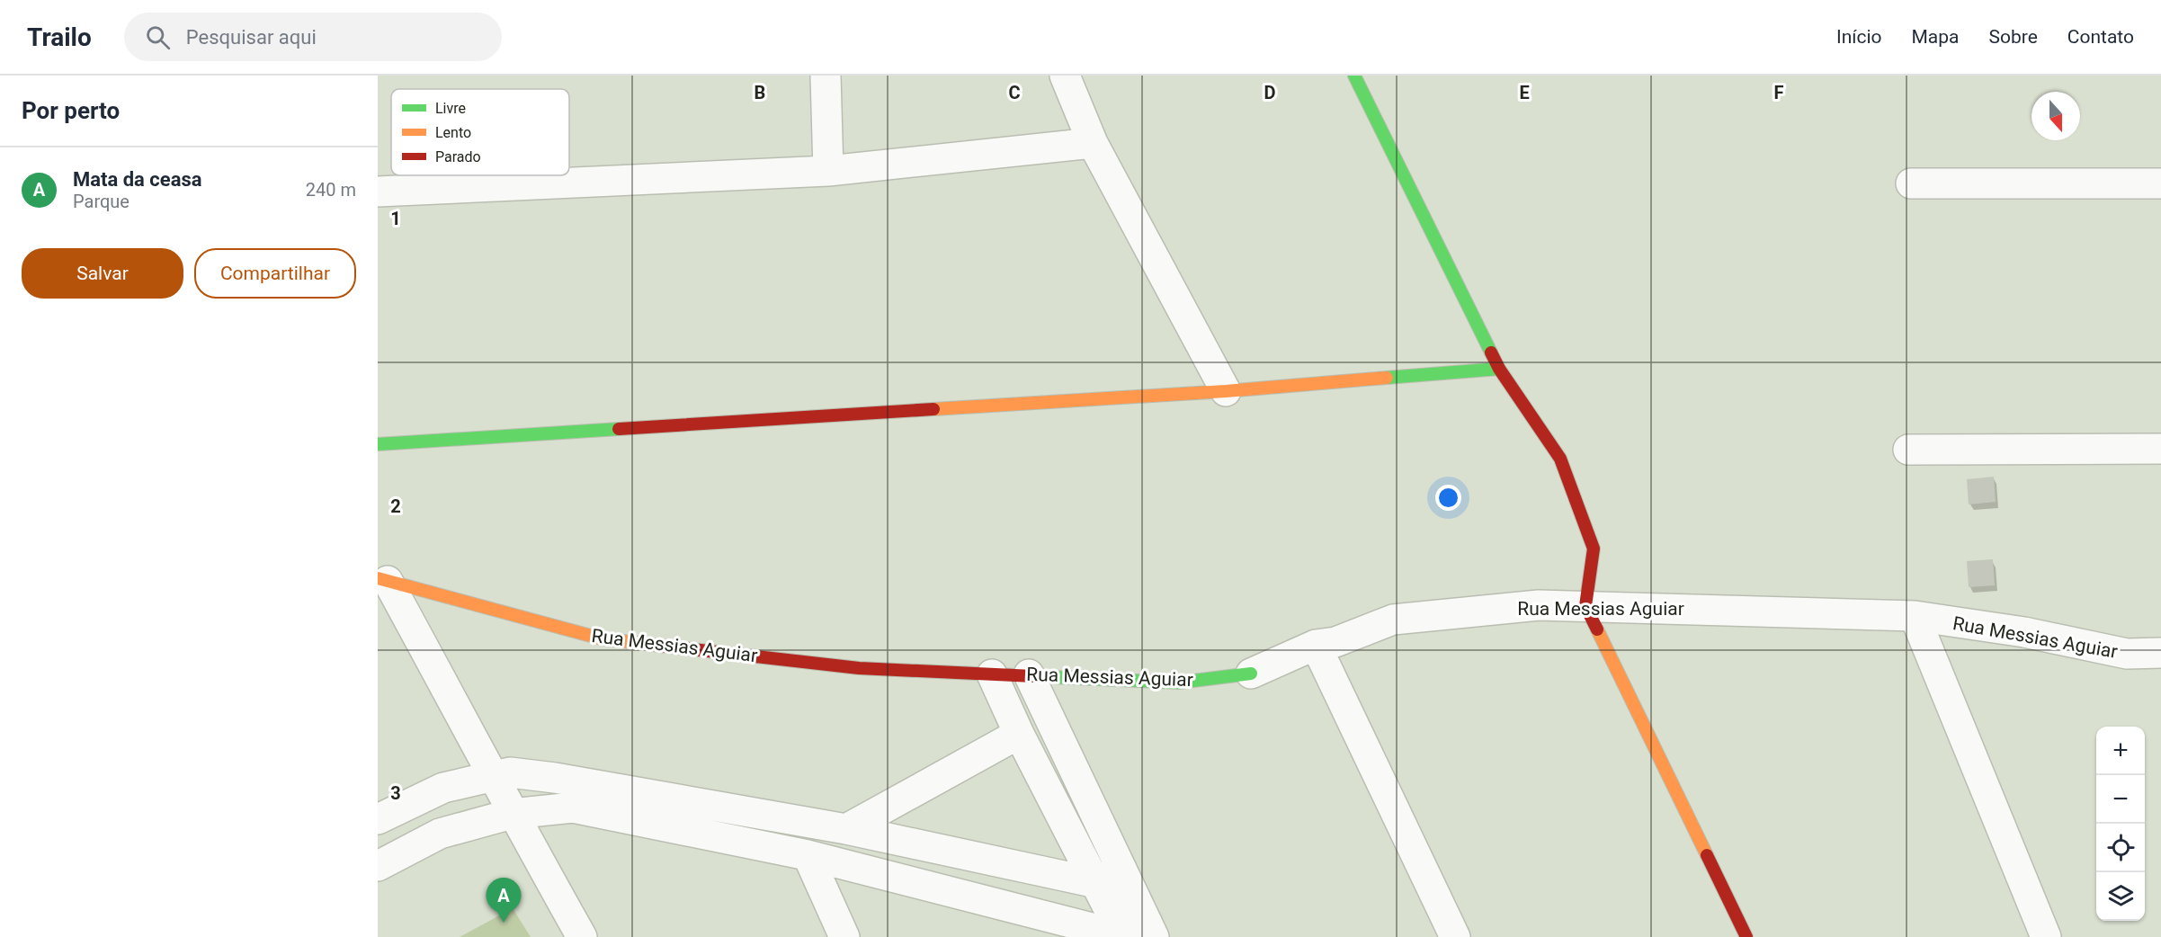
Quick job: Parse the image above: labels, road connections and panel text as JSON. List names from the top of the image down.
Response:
{
  "streets": {
    "street": ["Rua Messias Aguiar"]
  },
  "legend": ["Livre", "Lento", "Parado"],
  "north": "bottom",
  "page": {
    "header": "Trailo",
    "search": "Pesquisar aqui",
    "nav": [
      "Início",
      "Mapa",
      "Sobre",
      "Contato"
    ],
    "heading": "Por perto",
    "list": [
      {
        "mark": "A",
        "name": "Mata da ceasa",
        "note": "Parque",
        "value": "240 m"
      }
    ],
    "buttons": ["Salvar", "Compartilhar"],
    "map_buttons": ["+", "−"],
    "pins": "A"
  },
  "grid": {
    "columns": [
      "B",
      "C",
      "D",
      "E",
      "F"
    ],
    "rows": ["1", "2", "3"]
  }
}
